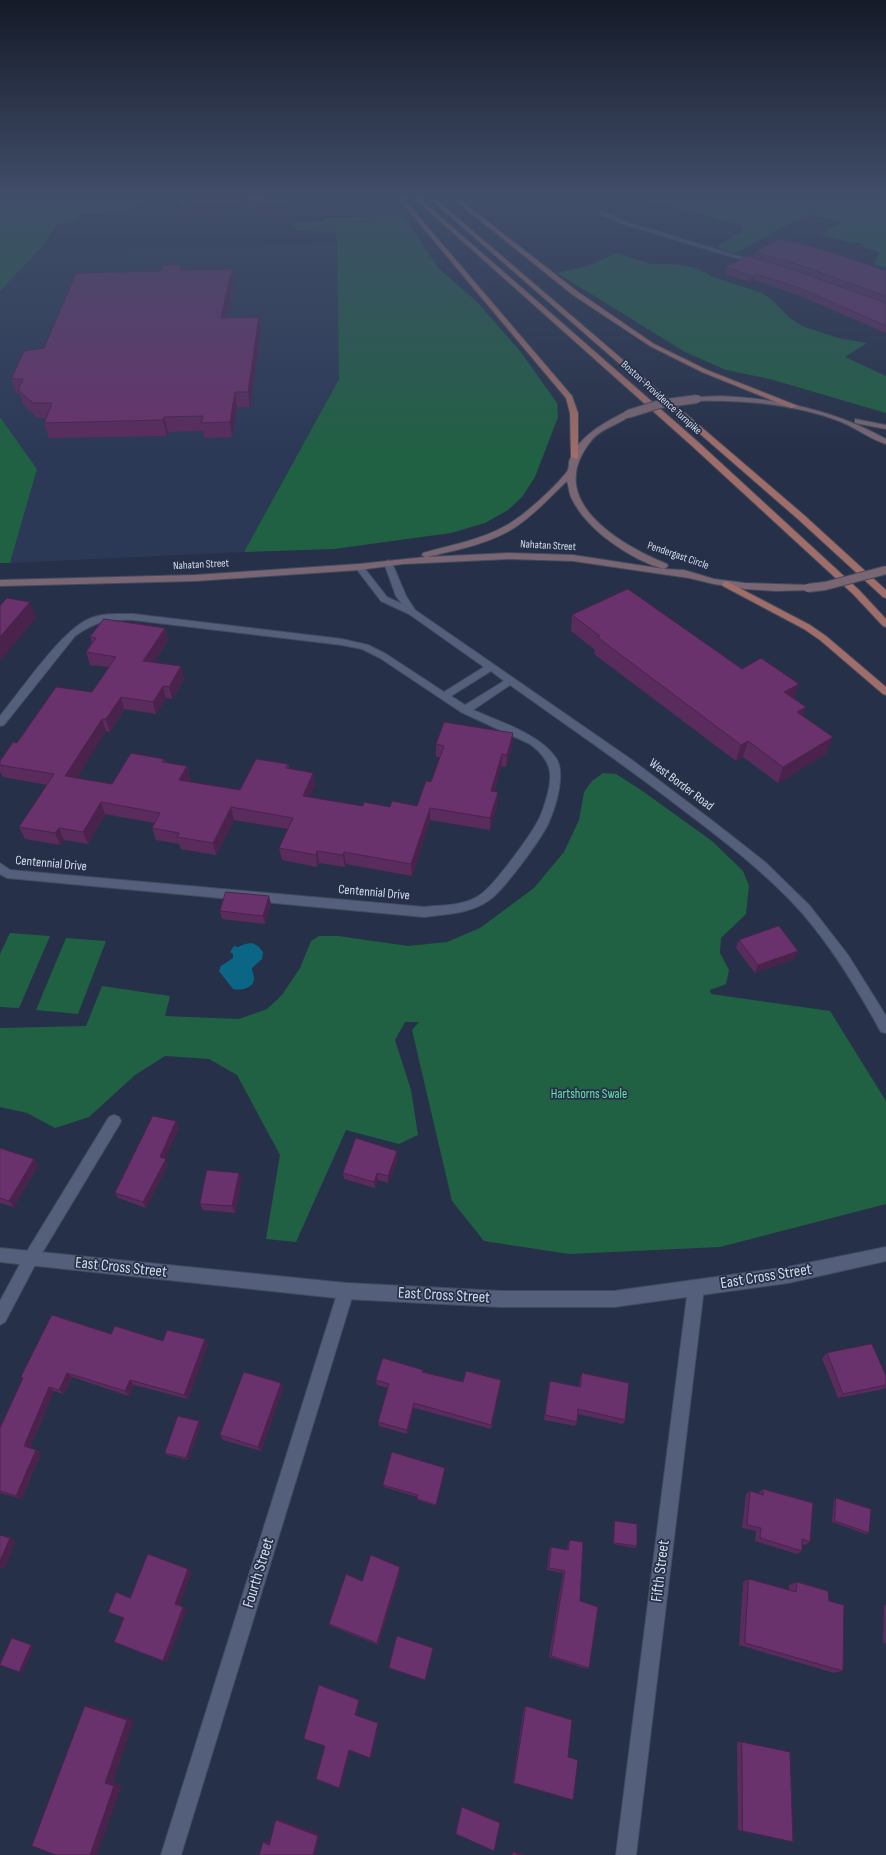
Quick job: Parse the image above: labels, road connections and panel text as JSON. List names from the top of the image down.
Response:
{
  "streets": {
    "main road": ["Boston-Providence Turnpike", "Nahatan Street", "Pendergast Circle"],
    "street": [
      "West Border Road",
      "Centennial Drive",
      "East Cross Street",
      "Fifth Street",
      "Fourth Street"
    ]
  },
  "crossings": [
    ["Nahatan Street", "Pendergast Circle"],
    ["East Cross Street", "Fifth Street"],
    ["East Cross Street", "Fourth Street"]
  ],
  "parks": ["Hartshorns Swale"]
}
